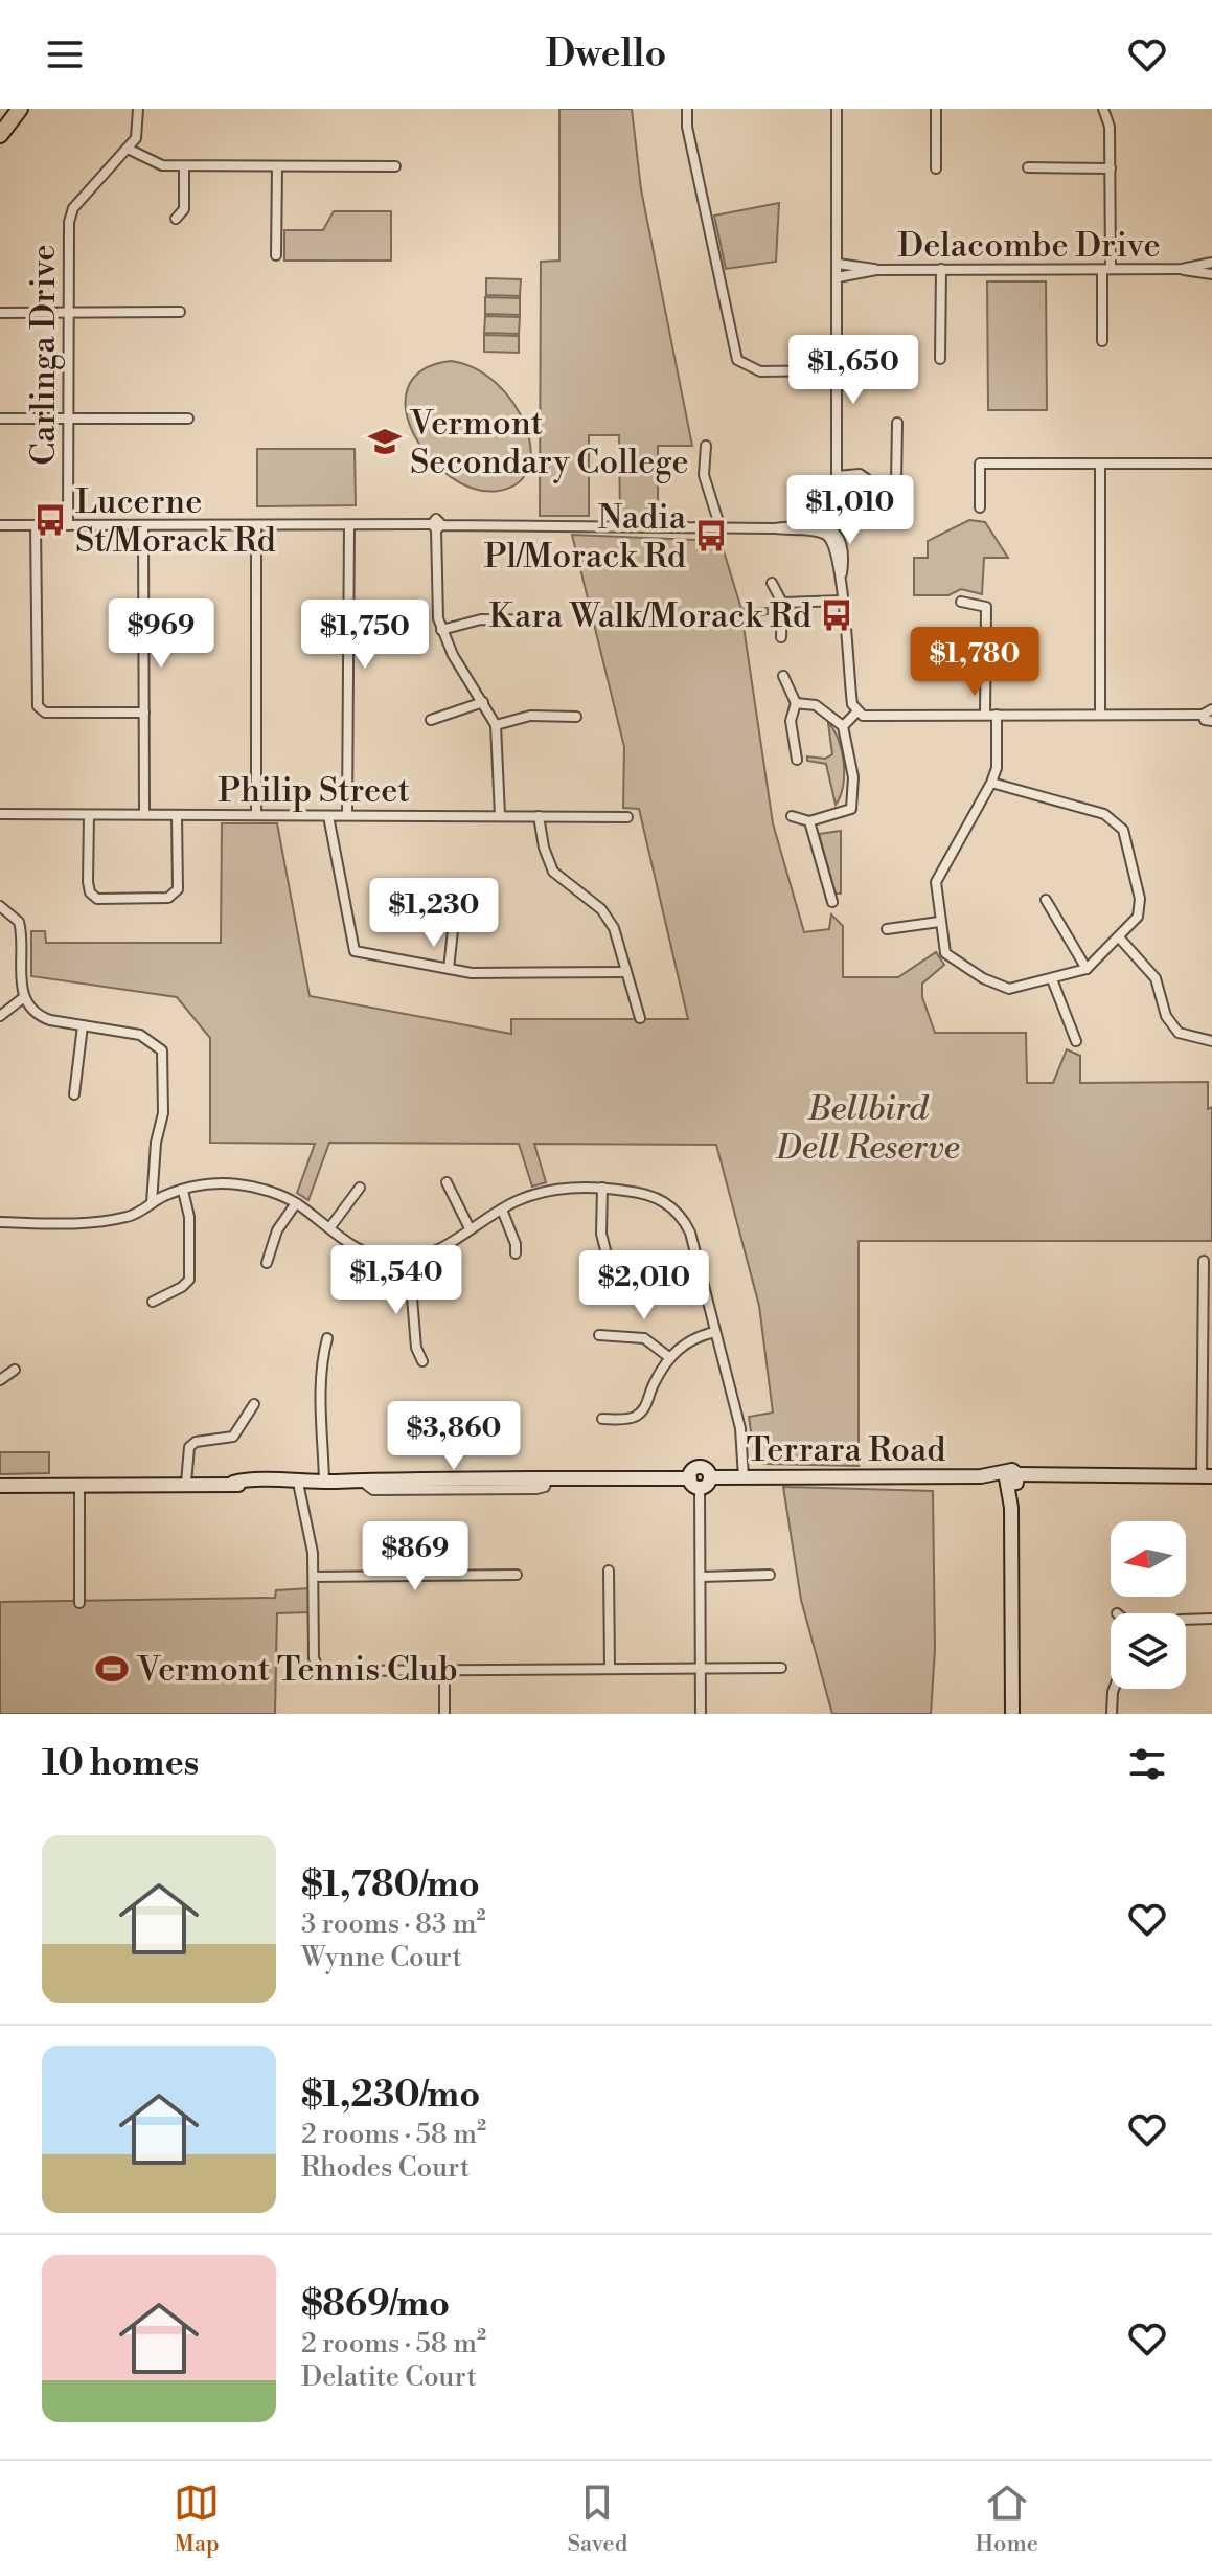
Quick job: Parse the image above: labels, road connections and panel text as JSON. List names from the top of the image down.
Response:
{
  "streets": {
    "main road": ["Terrara Road"],
    "street": ["Delacombe Drive", "Carlinga Drive", "Philip Street"]
  },
  "parks": ["Bellbird Dell Reserve"],
  "places": {
    "school or university": ["Vermont Secondary College"],
    "bus stop": ["Lucerne St/Morack Rd", "Nadia Pl/Morack Rd", "Kara Walk/Morack Rd"],
    "sports": ["Vermont Tennis Club"]
  },
  "north": "left",
  "page": {
    "header": "Dwello",
    "price": [
      "$1,650",
      "$1,010",
      "$969",
      "$1,750",
      "$1,780",
      "$1,230",
      "$1,540",
      "$2,010",
      "$3,860",
      "$869"
    ],
    "heading": "10 homes",
    "list": [
      {
        "name": "$1,780/mo",
        "note": "3 rooms · 83 m² · Wynne Court"
      },
      {
        "name": "$1,230/mo",
        "note": "2 rooms · 58 m² · Rhodes Court"
      },
      {
        "name": "$869/mo",
        "note": "2 rooms · 58 m² · Delatite Court"
      }
    ],
    "tabs": ["Map", "Saved", "Home"]
  }
}
